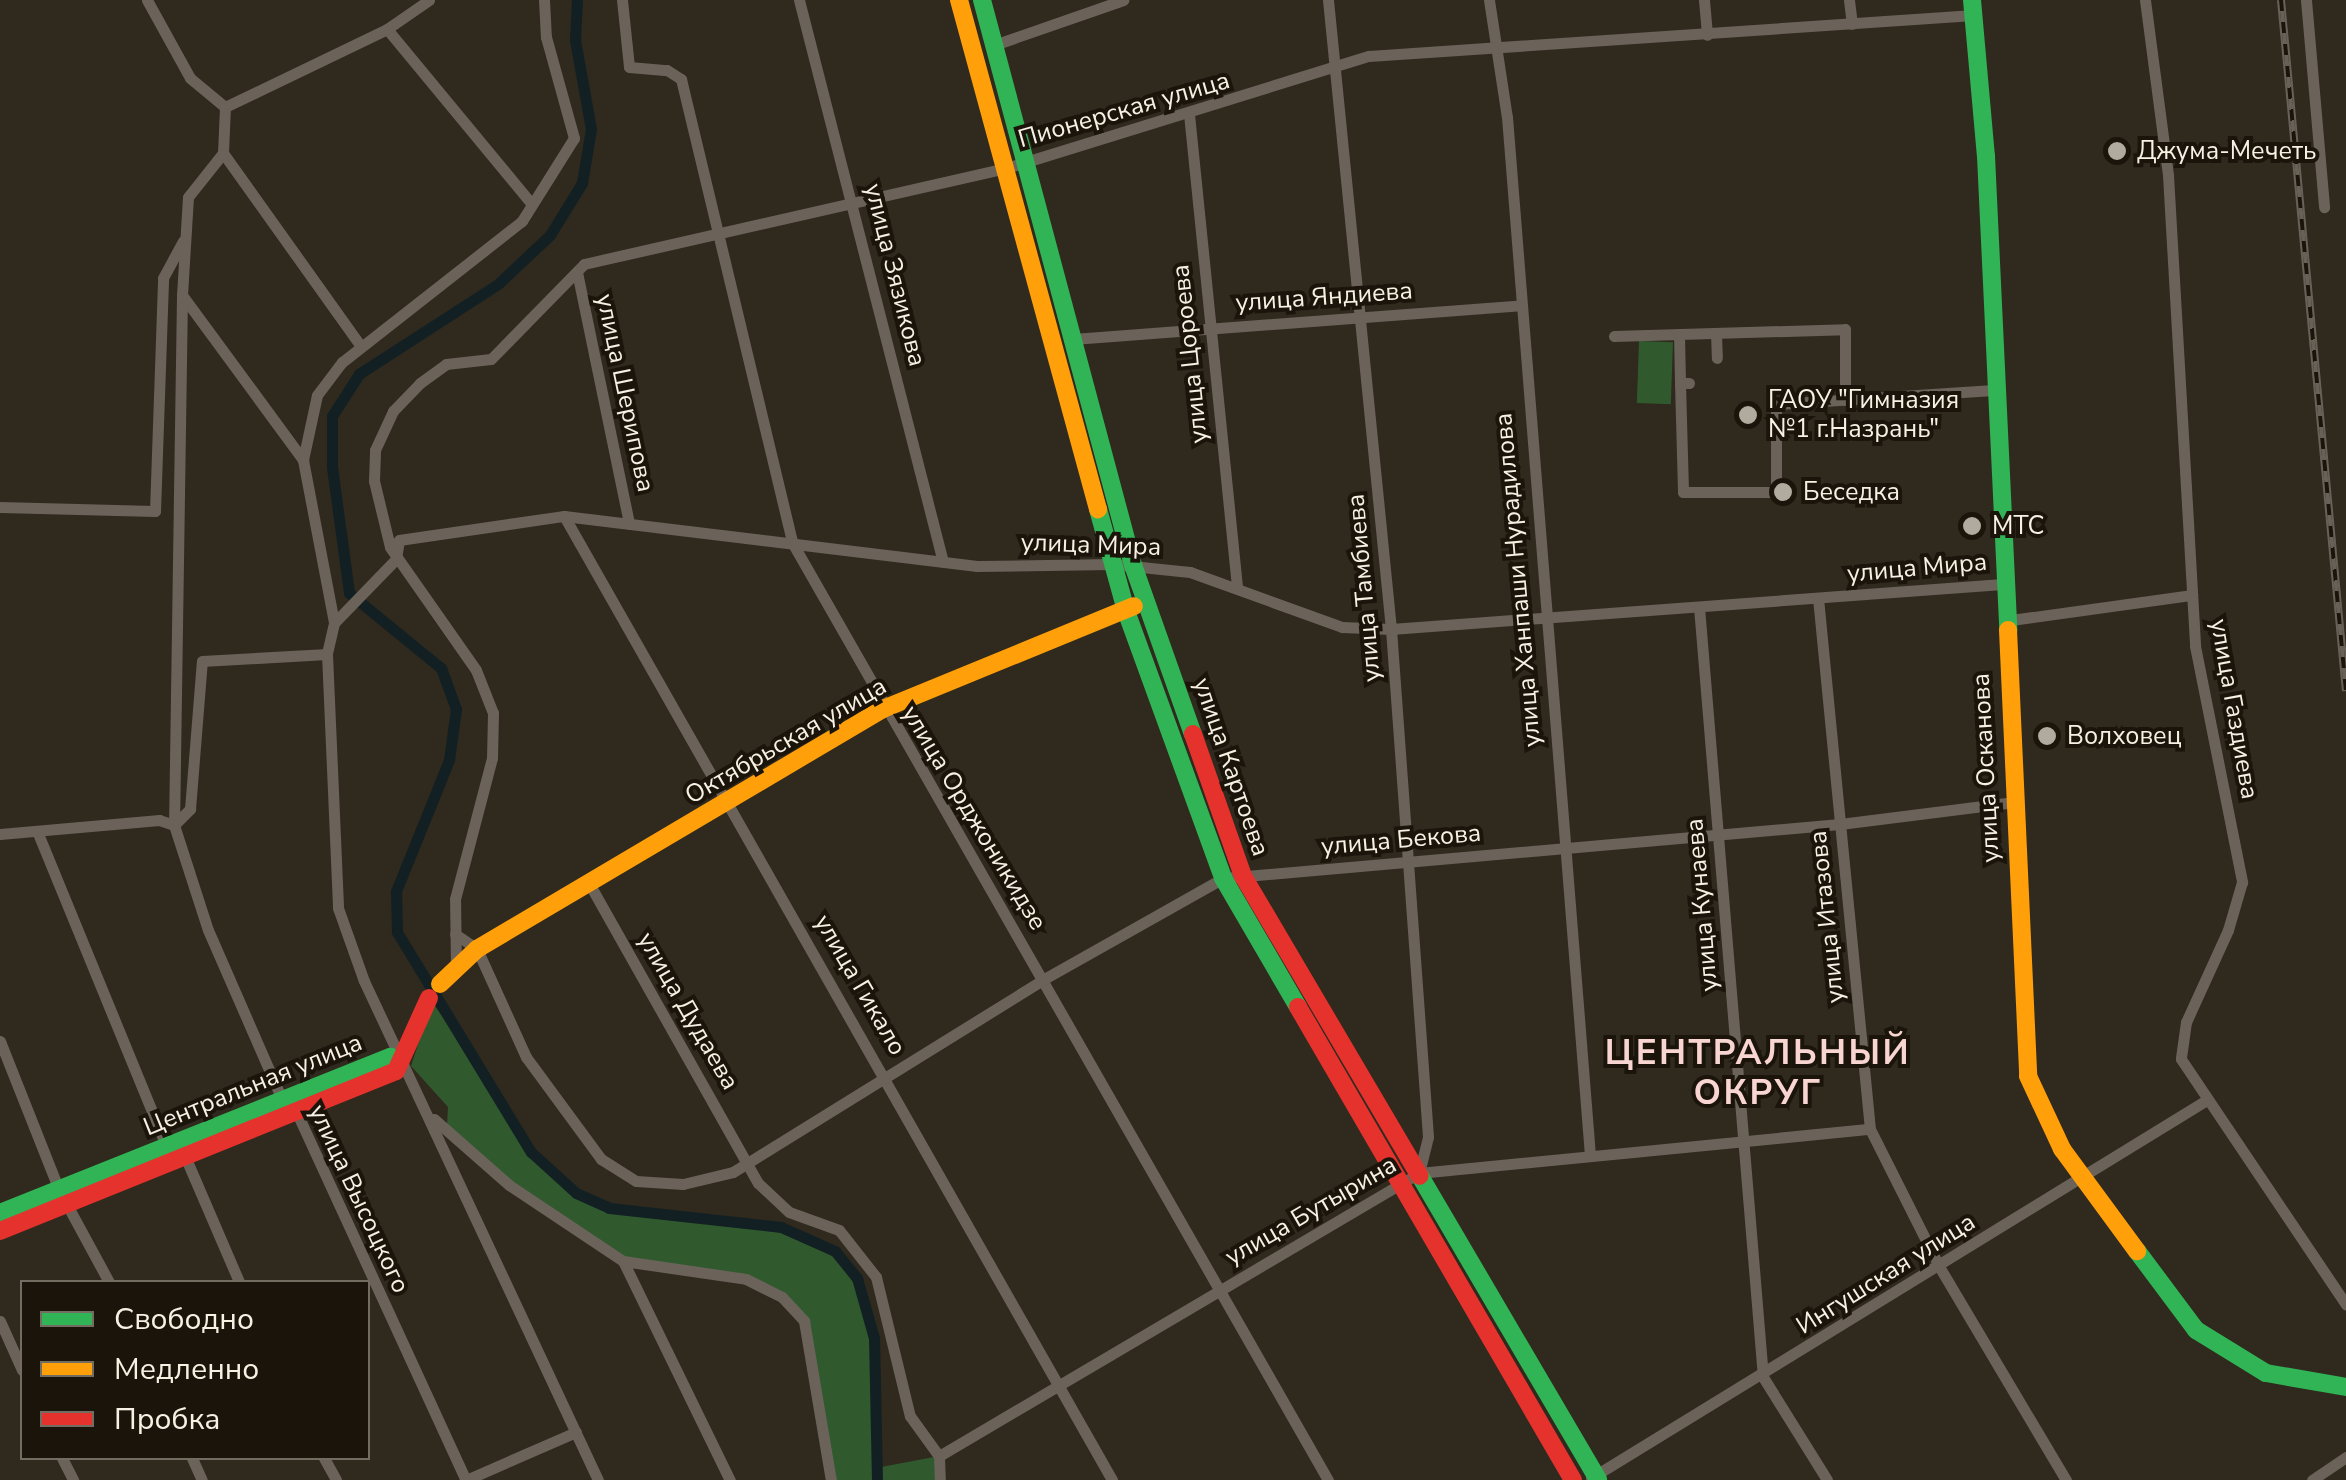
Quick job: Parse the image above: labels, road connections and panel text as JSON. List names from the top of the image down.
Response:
{
  "streets": {
    "main road": [
      "Октябрьская улица",
      "улица Картоева",
      "улица Осканова",
      "Центральная улица"
    ],
    "street": [
      "Пионерская улица",
      "улица Зязикова",
      "улица Яндиева",
      "улица Цороева",
      "улица Шерипова",
      "улица Мира",
      "улица Ханпаши Нурадилова",
      "улица Тамбиева",
      "улица Газдиева",
      "улица Орджоникидзе",
      "улица Бекова",
      "улица Кунаева",
      "улица Итазова",
      "улица Гикало",
      "улица Дудаева",
      "улица Высоцкого",
      "улица Бутырина",
      "Ингушская улица"
    ]
  },
  "crossings": [
    ["Пионерская улица", "улица Зязикова"],
    ["Пионерская улица", "улица Цороева"],
    ["Пионерская улица", "улица Шерипова"],
    ["Пионерская улица", "улица Мира"],
    ["Пионерская улица", "улица Ханпаши Нурадилова"],
    ["Пионерская улица", "улица Тамбиева"],
    ["Пионерская улица", "улица Картоева"],
    ["Пионерская улица", "улица Осканова"],
    ["Пионерская улица", "улица Орджоникидзе"],
    ["улица Зязикова", "улица Мира"],
    ["улица Яндиева", "улица Цороева"],
    ["улица Яндиева", "улица Ханпаши Нурадилова"],
    ["улица Яндиева", "улица Тамбиева"],
    ["улица Яндиева", "улица Картоева"],
    ["улица Цороева", "улица Мира"],
    ["улица Шерипова", "улица Мира"],
    ["улица Мира", "улица Ханпаши Нурадилова"],
    ["улица Мира", "улица Тамбиева"],
    ["улица Мира", "улица Картоева"],
    ["улица Мира", "улица Осканова"],
    ["улица Мира", "улица Орджоникидзе"],
    ["улица Мира", "улица Кунаева"],
    ["улица Мира", "улица Итазова"],
    ["улица Мира", "улица Гикало"],
    ["улица Ханпаши Нурадилова", "улица Бекова"],
    ["улица Ханпаши Нурадилова", "улица Бутырина"],
    ["улица Тамбиева", "улица Картоева"],
    ["улица Тамбиева", "улица Бекова"],
    ["улица Тамбиева", "улица Бутырина"],
    ["улица Газдиева", "Ингушская улица"],
    ["Октябрьская улица", "улица Картоева"],
    ["Октябрьская улица", "улица Орджоникидзе"],
    ["Октябрьская улица", "улица Бекова"],
    ["Октябрьская улица", "улица Гикало"],
    ["Октябрьская улица", "улица Дудаева"],
    ["Октябрьская улица", "Центральная улица"],
    ["улица Картоева", "улица Бекова"],
    ["улица Картоева", "улица Бутырина"],
    ["улица Картоева", "Ингушская улица"],
    ["улица Осканова", "улица Бекова"],
    ["улица Осканова", "Ингушская улица"],
    ["улица Орджоникидзе", "улица Бекова"],
    ["улица Орджоникидзе", "улица Бутырина"],
    ["улица Бекова", "улица Кунаева"],
    ["улица Бекова", "улица Итазова"],
    ["улица Бекова", "улица Гикало"],
    ["улица Бекова", "улица Дудаева"],
    ["улица Кунаева", "улица Бутырина"],
    ["улица Кунаева", "Ингушская улица"],
    ["улица Итазова", "улица Бутырина"],
    ["улица Итазова", "Ингушская улица"],
    ["улица Гикало", "улица Бутырина"],
    ["улица Дудаева", "улица Бутырина"],
    ["Центральная улица", "улица Высоцкого"]
  ],
  "districts": ["ЦЕНТРАЛЬНЫЙ ОКРУГ"],
  "places": [
    "Джума-Мечеть",
    "ГАОУ \"Гимназия №1 г.Назрань\"",
    "Беседка",
    "МТС",
    "Волховец"
  ],
  "legend": ["Свободно", "Медленно", "Пробка"]
}
